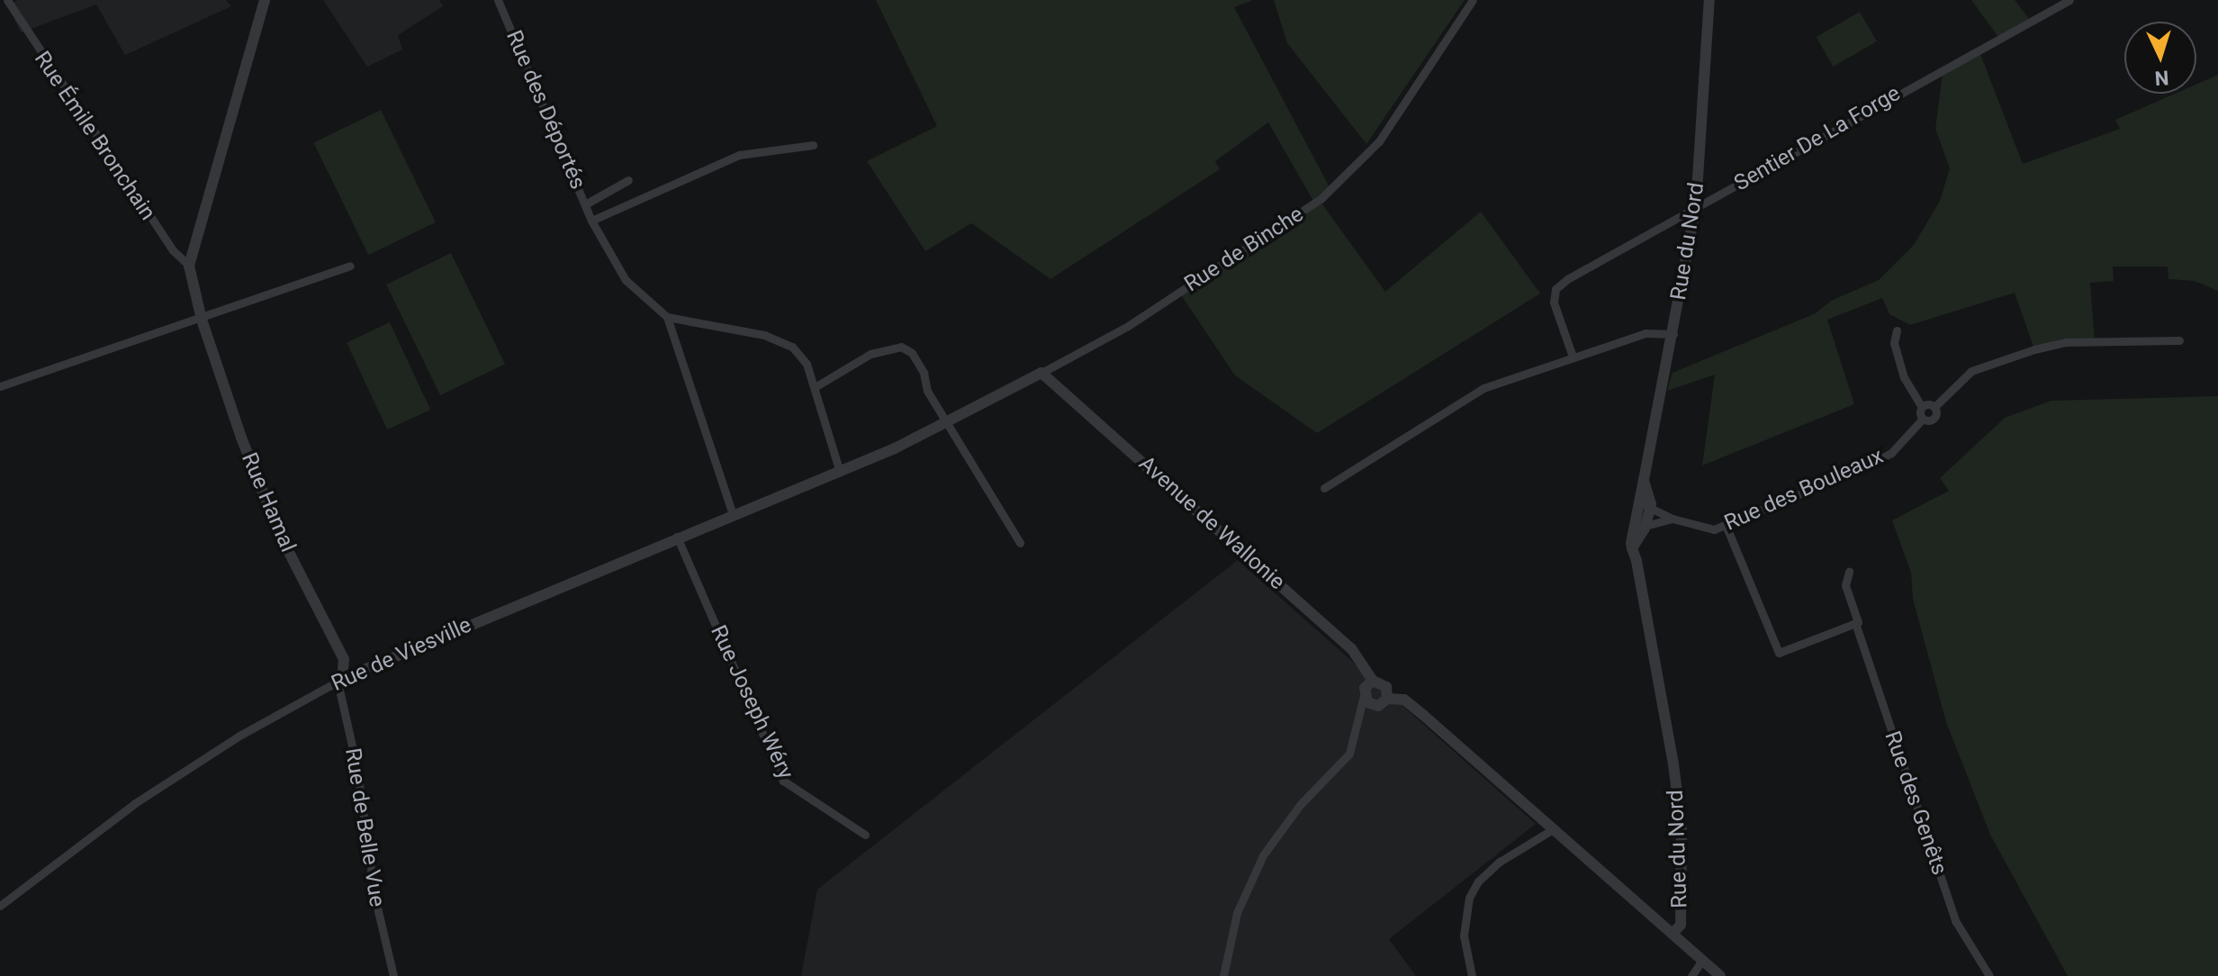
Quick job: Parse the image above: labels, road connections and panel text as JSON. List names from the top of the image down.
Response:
{
  "streets": {
    "street": [
      "Rue des Déportés",
      "Rue Émile Bronchain",
      "Sentier De La Forge",
      "Rue du Nord",
      "Rue de Binche",
      "Rue des Bouleaux",
      "Rue Hamal",
      "Avenue de Wallonie",
      "Rue de Viesville",
      "Rue Joseph Wéry",
      "Rue des Genêts",
      "Rue de Belle Vue"
    ]
  },
  "crossings": [
    ["Rue Émile Bronchain", "Rue Hamal"],
    ["Sentier De La Forge", "Rue du Nord"],
    ["Rue du Nord", "Rue des Bouleaux"],
    ["Rue de Binche", "Avenue de Wallonie"],
    ["Rue de Binche", "Rue de Viesville"],
    ["Rue Hamal", "Rue de Viesville"],
    ["Rue Hamal", "Rue de Belle Vue"],
    ["Rue de Viesville", "Rue Joseph Wéry"],
    ["Rue de Viesville", "Rue de Belle Vue"]
  ],
  "north": "bottom"
}
